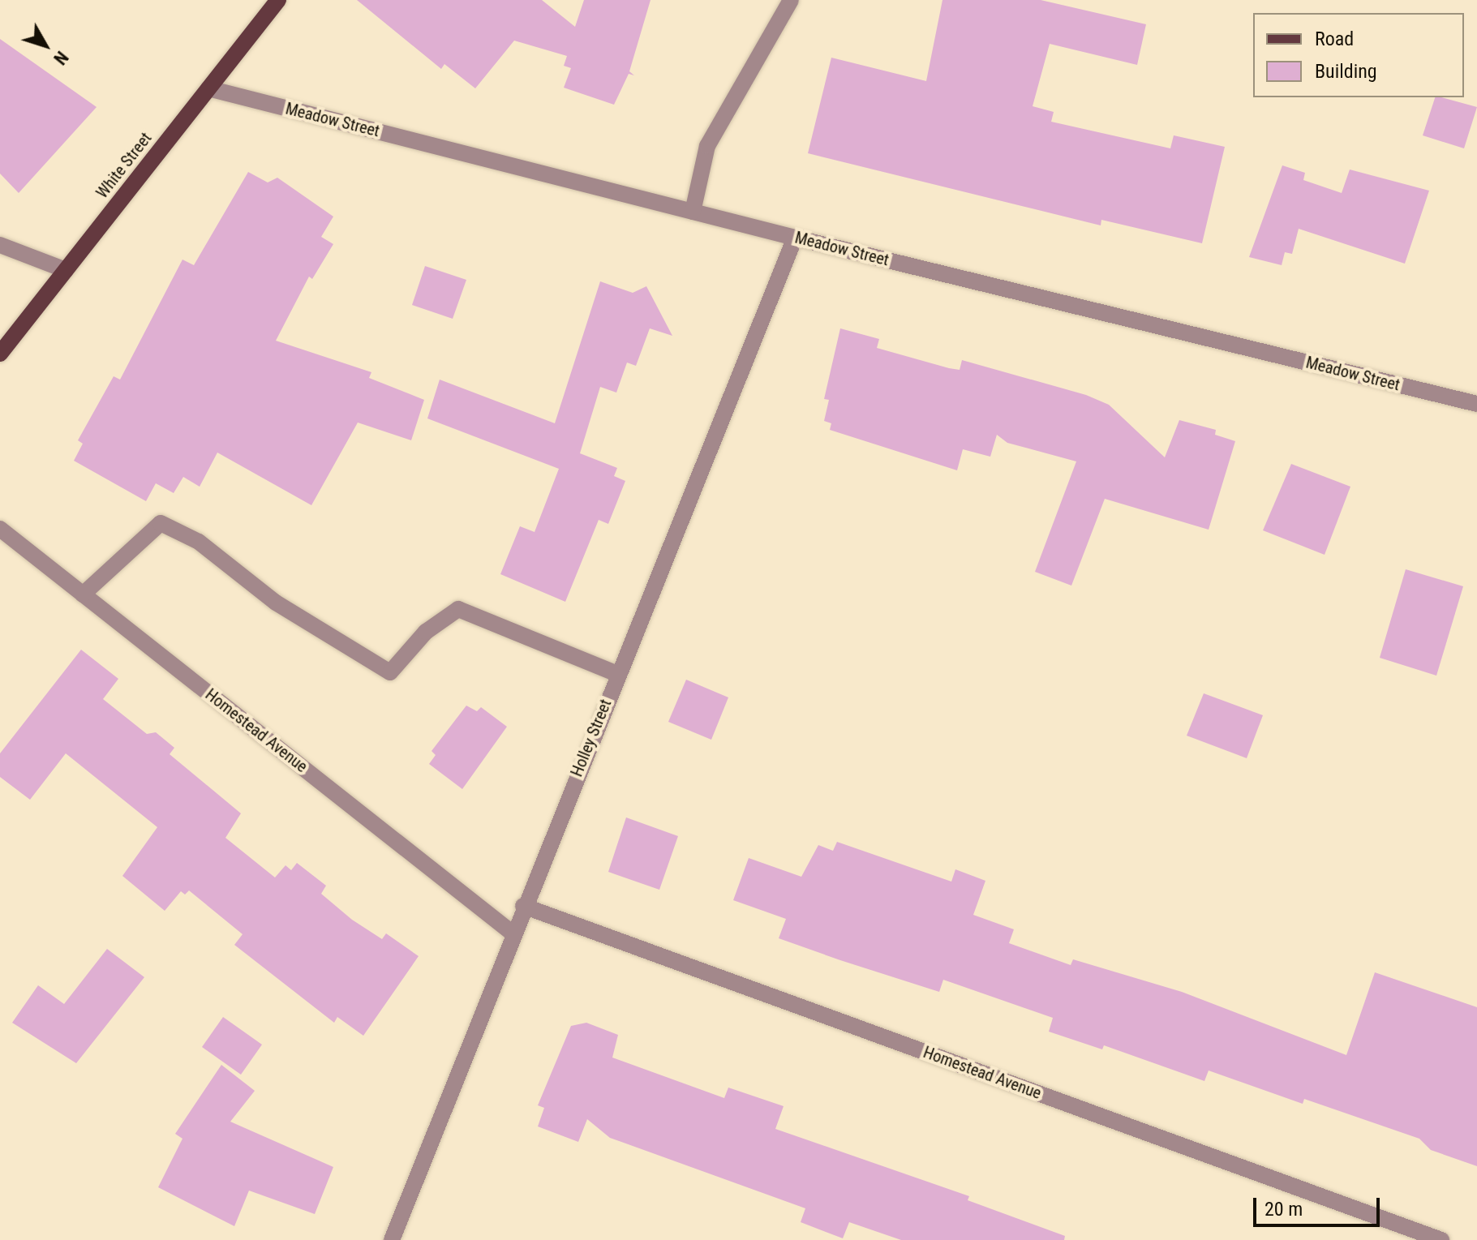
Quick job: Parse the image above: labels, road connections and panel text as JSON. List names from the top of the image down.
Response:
{
  "streets": {
    "main road": ["White Street"],
    "street": ["Meadow Street", "Homestead Avenue", "Holley Street"]
  },
  "crossings": [
    ["Meadow Street", "White Street"],
    ["Meadow Street", "Holley Street"],
    ["Homestead Avenue", "Holley Street"]
  ],
  "legend": ["Road", "Building"],
  "scale_bar": "20 m",
  "north": "bottom right"
}
